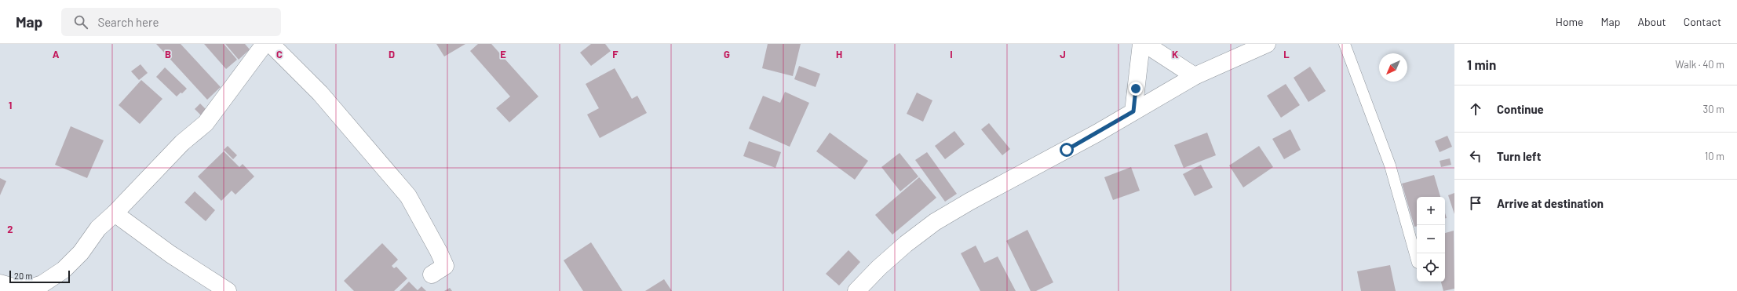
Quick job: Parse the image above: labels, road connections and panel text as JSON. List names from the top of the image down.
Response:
{
  "scale_bar": "20 m",
  "north": "bottom left",
  "page": {
    "header": "Map",
    "search": "Search here",
    "nav": [
      "Home",
      "Map",
      "About",
      "Contact"
    ],
    "heading": ["1 min", "Walk · 40 m"],
    "list": [
      ["Continue", "30 m"],
      ["Turn left", "10 m"],
      "Arrive at destination"
    ],
    "map_buttons": ["+", "−"],
    "scale": "20 m"
  },
  "grid": {
    "columns": [
      "A",
      "B",
      "C",
      "D",
      "E",
      "F",
      "G",
      "H",
      "I",
      "J",
      "K",
      "L"
    ],
    "rows": ["1", "2"]
  }
}
